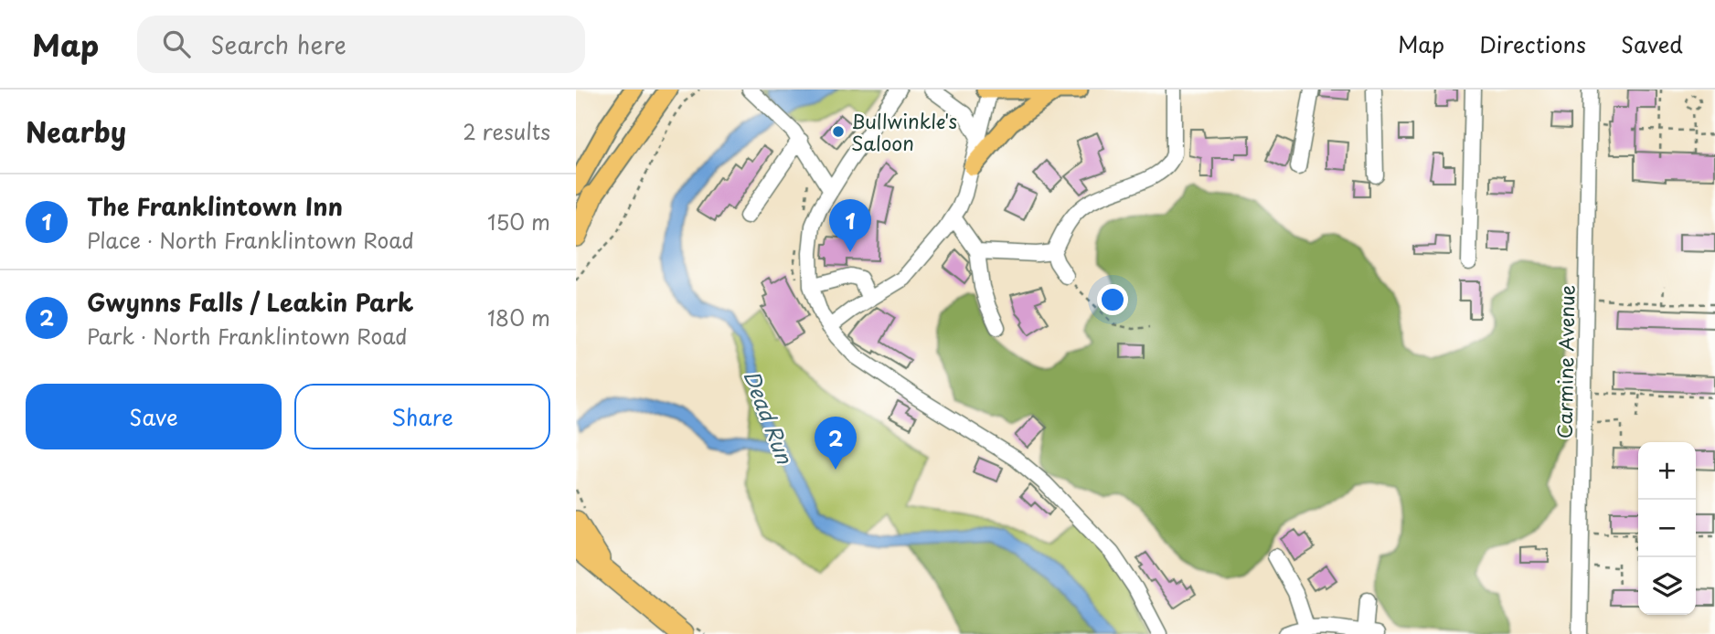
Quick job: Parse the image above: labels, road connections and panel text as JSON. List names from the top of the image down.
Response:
{
  "streets": {
    "street": ["Carmine Avenue"]
  },
  "water": ["Dead Run"],
  "places": ["Bullwinkle's Saloon"],
  "page": {
    "header": "Map",
    "search": "Search here",
    "nav": ["Map", "Directions", "Saved"],
    "heading": ["Nearby", "2 results"],
    "list": [
      {
        "mark": "1",
        "name": "The Franklintown Inn",
        "note": "Place · North Franklintown Road",
        "value": "150 m"
      },
      {
        "mark": "2",
        "name": "Gwynns Falls / Leakin Park",
        "note": "Park · North Franklintown Road",
        "value": "180 m"
      }
    ],
    "pins": ["1", "2"],
    "buttons": ["Save", "Share"],
    "map_buttons": ["+", "−"]
  }
}
